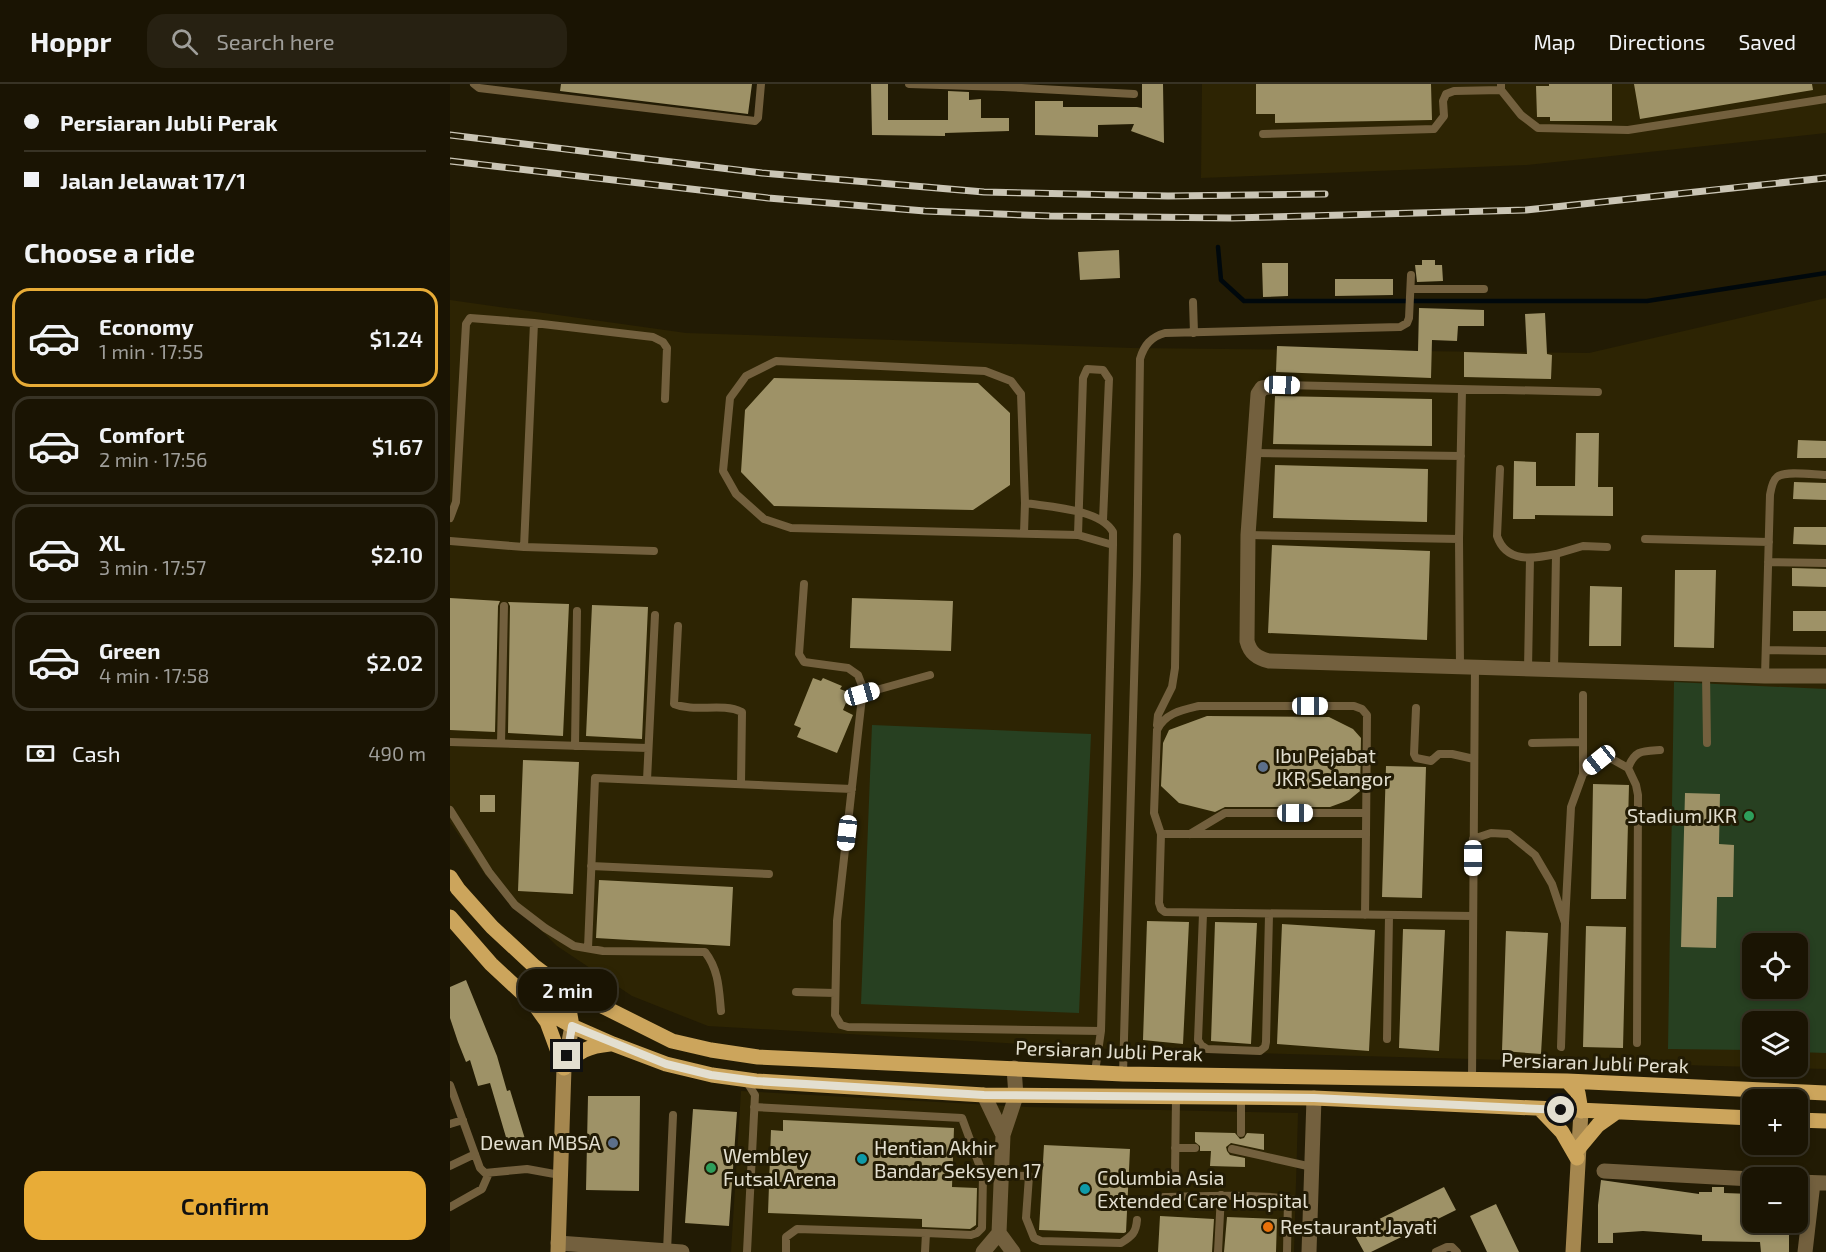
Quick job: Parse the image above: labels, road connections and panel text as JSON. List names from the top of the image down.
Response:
{
  "streets": {
    "main road": ["Persiaran Jubli Perak"]
  },
  "places": [
    "Ibu Pejabat JKR Selangor",
    "Stadium JKR",
    "Dewan MBSA",
    "Hentian Akhir Bandar Seksyen 17",
    "Wembley Futsal Arena",
    "Columbia Asia Extended Care Hospital",
    "Restaurant Jayati"
  ],
  "page": {
    "header": "Hoppr",
    "search": "Search here",
    "nav": ["Map", "Directions", "Saved"],
    "banner": ["Persiaran Jubli Perak", "Jalan Jelawat 17/1"],
    "heading": "Choose a ride",
    "list": [
      {
        "name": "Economy",
        "note": "1 min · 17:55",
        "value": "$1.24"
      },
      {
        "name": "Comfort",
        "note": "2 min · 17:56",
        "value": "$1.67"
      },
      {
        "name": "XL",
        "note": "3 min · 17:57",
        "value": "$2.10"
      },
      {
        "name": "Green",
        "note": "4 min · 17:58",
        "value": "$2.02"
      }
    ],
    "pay": ["Cash", "490 m"],
    "map_buttons": ["+", "−"],
    "bubble": "2 min",
    "buttons": "Confirm"
  }
}
